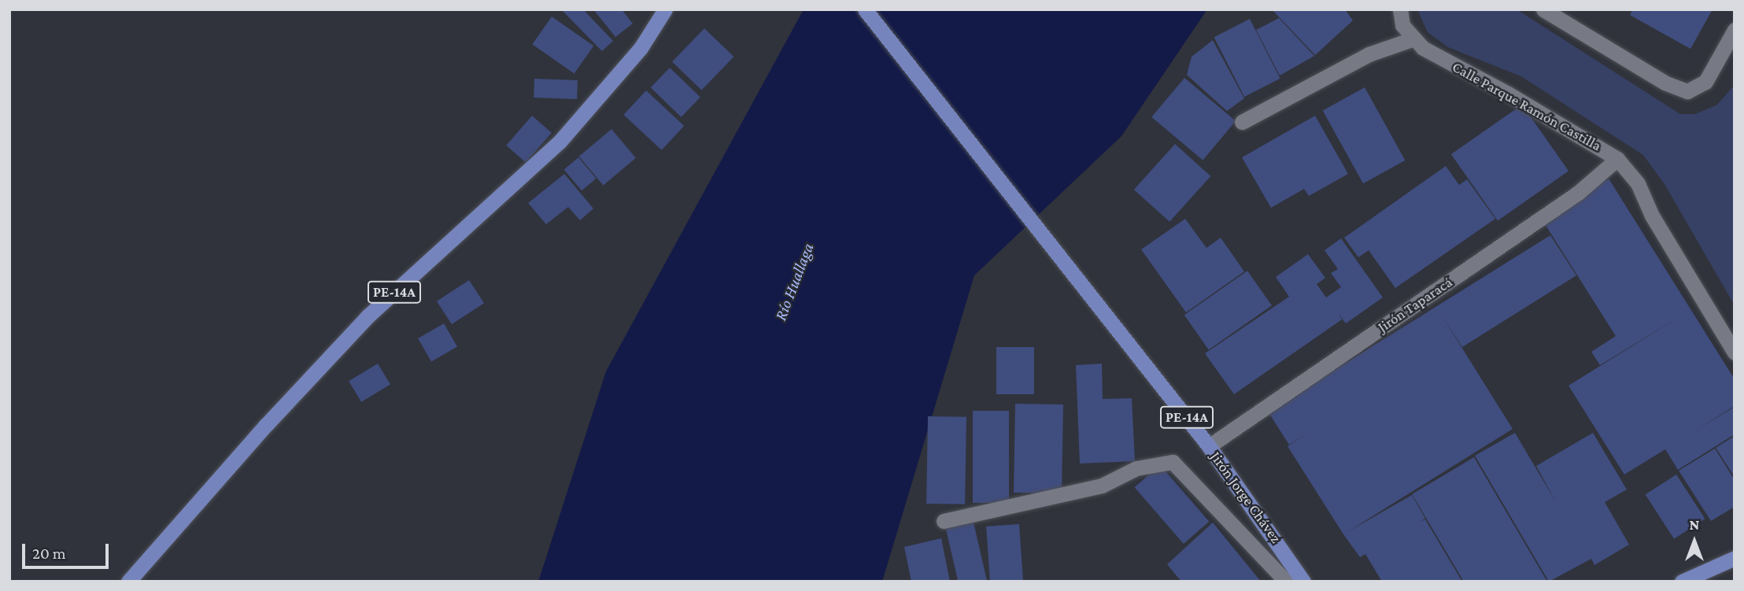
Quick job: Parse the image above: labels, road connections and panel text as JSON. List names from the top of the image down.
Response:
{
  "streets": {
    "main road": ["PE-14A", "Jirón Jorge Chávez"],
    "street": ["Calle Parque Ramón Castilla", "Jirón Taparacá"]
  },
  "crossings": [
    ["Calle Parque Ramón Castilla", "Jirón Taparacá"],
    ["Jirón Taparacá", "Jirón Jorge Chávez"]
  ],
  "water": ["Río Huallaga"],
  "scale_bar": "20 m",
  "north": "top"
}
